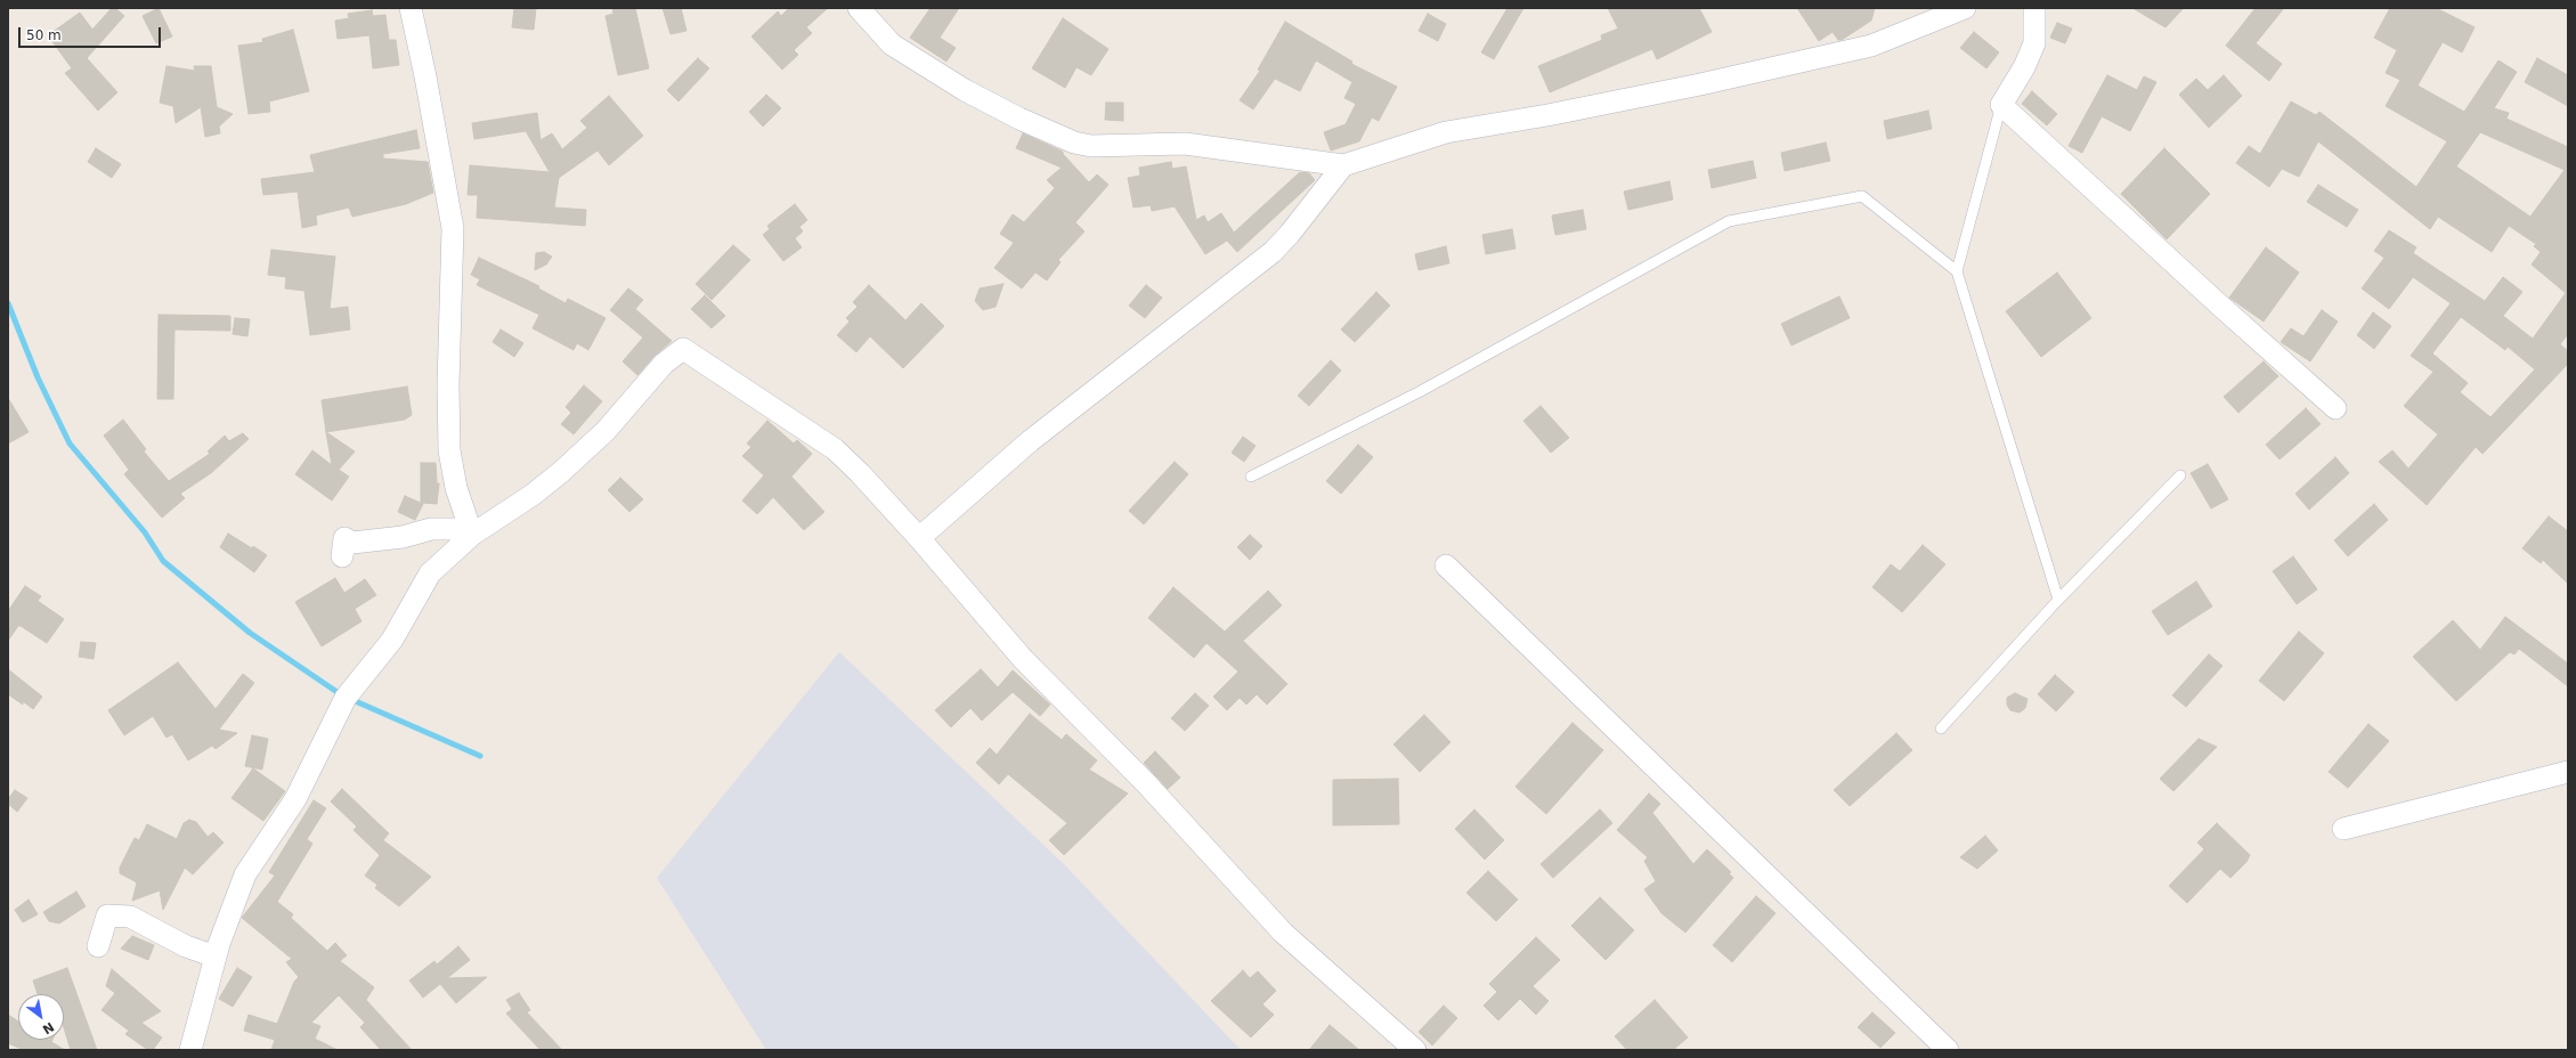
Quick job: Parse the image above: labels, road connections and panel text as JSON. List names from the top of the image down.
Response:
{
  "scale_bar": "50 m",
  "north": "bottom right"
}
